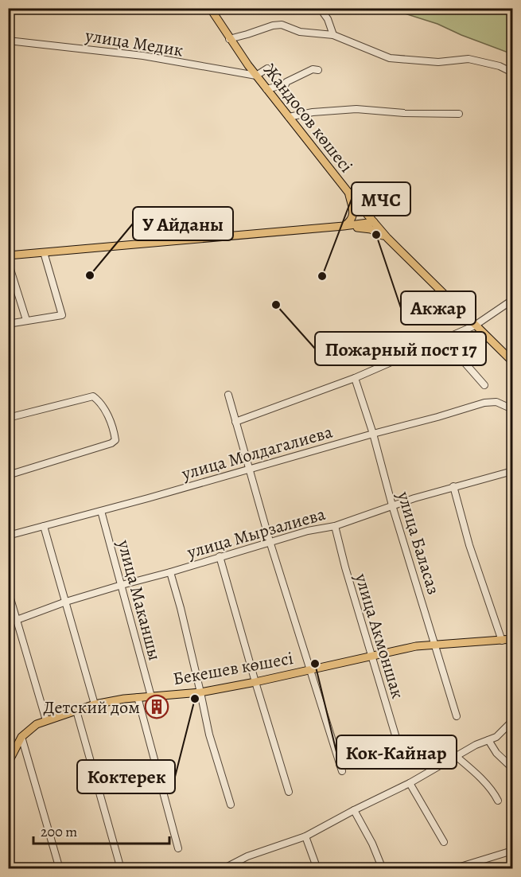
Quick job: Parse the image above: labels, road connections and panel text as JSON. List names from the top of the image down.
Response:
{
  "streets": {
    "main road": ["Жандосов көшесі", "Бекешев көшесі"],
    "street": [
      "улица Медик",
      "улица Молдагалиева",
      "улица Мырзалиева",
      "улица Баласаз",
      "улица Маканшы",
      "улица Акмоншак"
    ]
  },
  "crossings": [
    ["улица Медик", "Жандосов көшесі"],
    ["улица Молдагалиева", "улица Баласаз"],
    ["улица Молдагалиева", "улица Маканшы"],
    ["улица Мырзалиева", "улица Баласаз"],
    ["улица Мырзалиева", "улица Маканшы"],
    ["улица Мырзалиева", "улица Акмоншак"],
    ["улица Баласаз", "Бекешев көшесі"],
    ["улица Маканшы", "Бекешев көшесі"],
    ["улица Акмоншак", "Бекешев көшесі"]
  ],
  "places": {
    "other": [
      "Акжар",
      "У Айданы",
      "МЧС",
      "Пожарный пост 17",
      "Кок-Кайнар",
      "Коктерек"
    ],
    "building": ["Детский дом"]
  },
  "scale_bar": "200 m"
}
